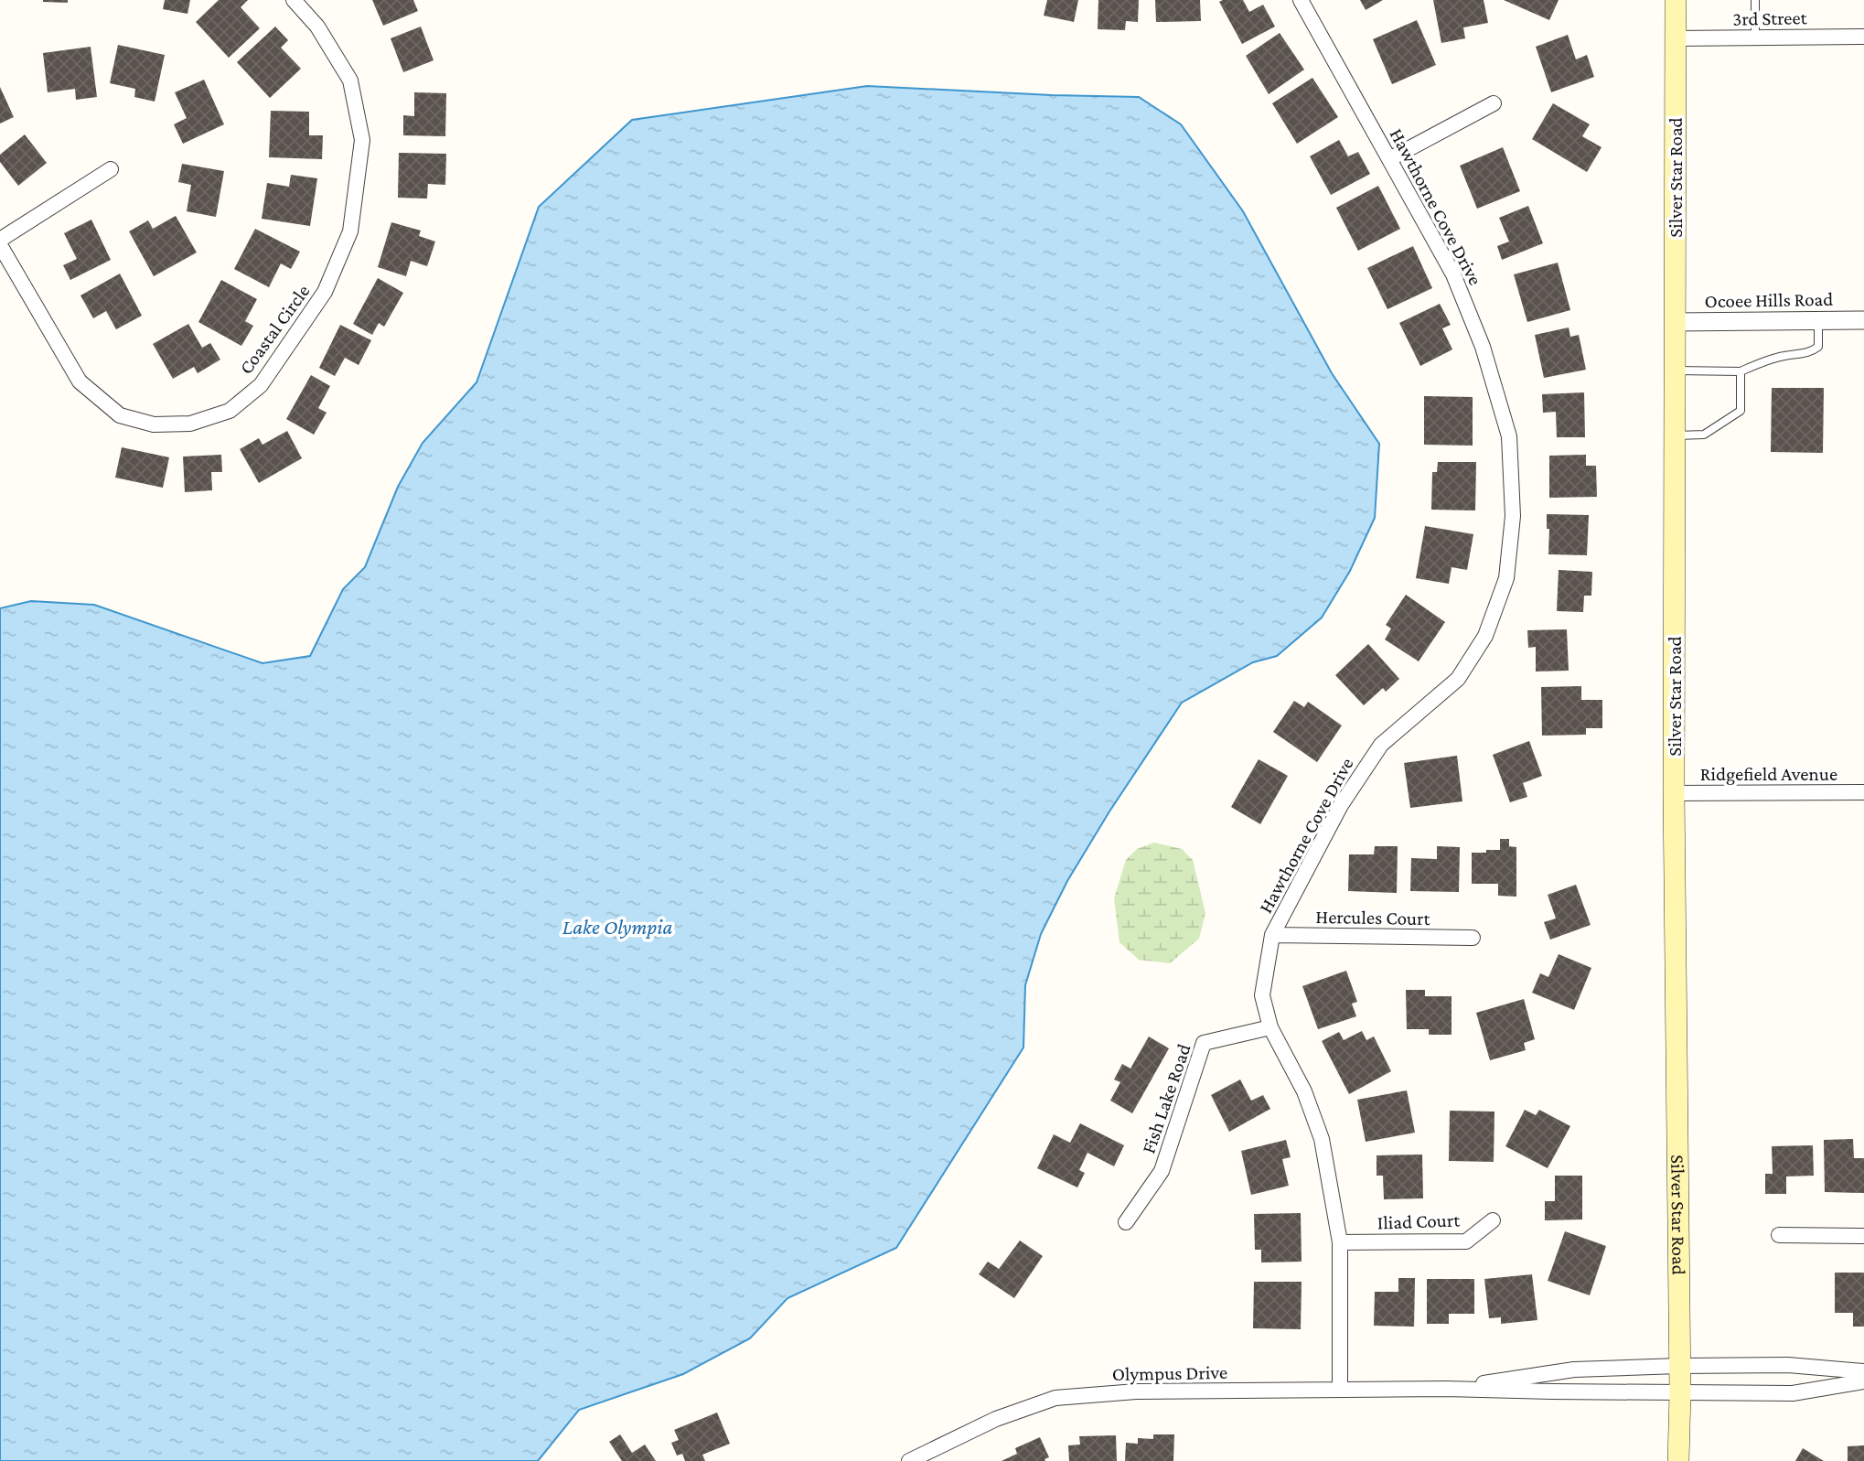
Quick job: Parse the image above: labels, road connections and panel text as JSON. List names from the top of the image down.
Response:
{
  "streets": {
    "main road": ["Silver Star Road"],
    "street": [
      "3rd Street",
      "Hawthorne Cove Drive",
      "Ocoee Hills Road",
      "Coastal Circle",
      "Ridgefield Avenue",
      "Hercules Court",
      "Fish Lake Road",
      "Iliad Court",
      "Olympus Drive"
    ]
  },
  "crossings": [
    ["3rd Street", "Silver Star Road"],
    ["Silver Star Road", "Ocoee Hills Road"],
    ["Silver Star Road", "Ridgefield Avenue"],
    ["Silver Star Road", "Olympus Drive"],
    ["Hawthorne Cove Drive", "Hercules Court"],
    ["Hawthorne Cove Drive", "Fish Lake Road"],
    ["Hawthorne Cove Drive", "Iliad Court"],
    ["Hawthorne Cove Drive", "Olympus Drive"]
  ],
  "water": ["Lake Olympia"]
}
